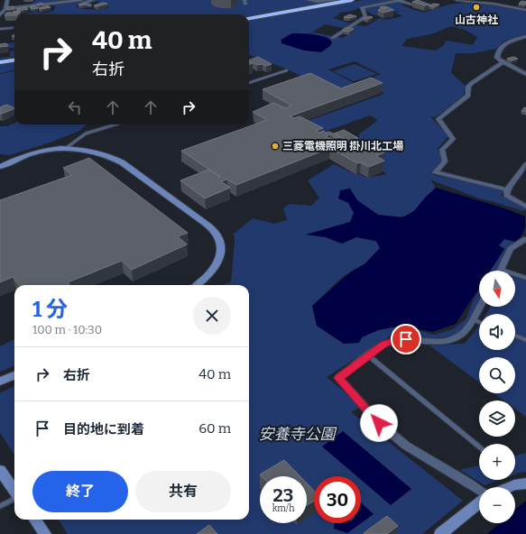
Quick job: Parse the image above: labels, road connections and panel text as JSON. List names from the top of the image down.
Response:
{
  "parks": ["安養寺公園"],
  "places": ["山古神社", "三菱電機照明 掛川北工場"],
  "north": "bottom",
  "page": {
    "turn": ["40 m", "右折"],
    "map_buttons": ["+", "−"],
    "heading": ["1 分", "100 m · 10:30"],
    "list": [
      {
        "name": "右折",
        "value": "40 m"
      },
      {
        "name": "目的地に到着",
        "value": "60 m"
      }
    ],
    "buttons": ["終了", "共有"],
    "speed": "23 km/h",
    "limit": "30"
  }
}
